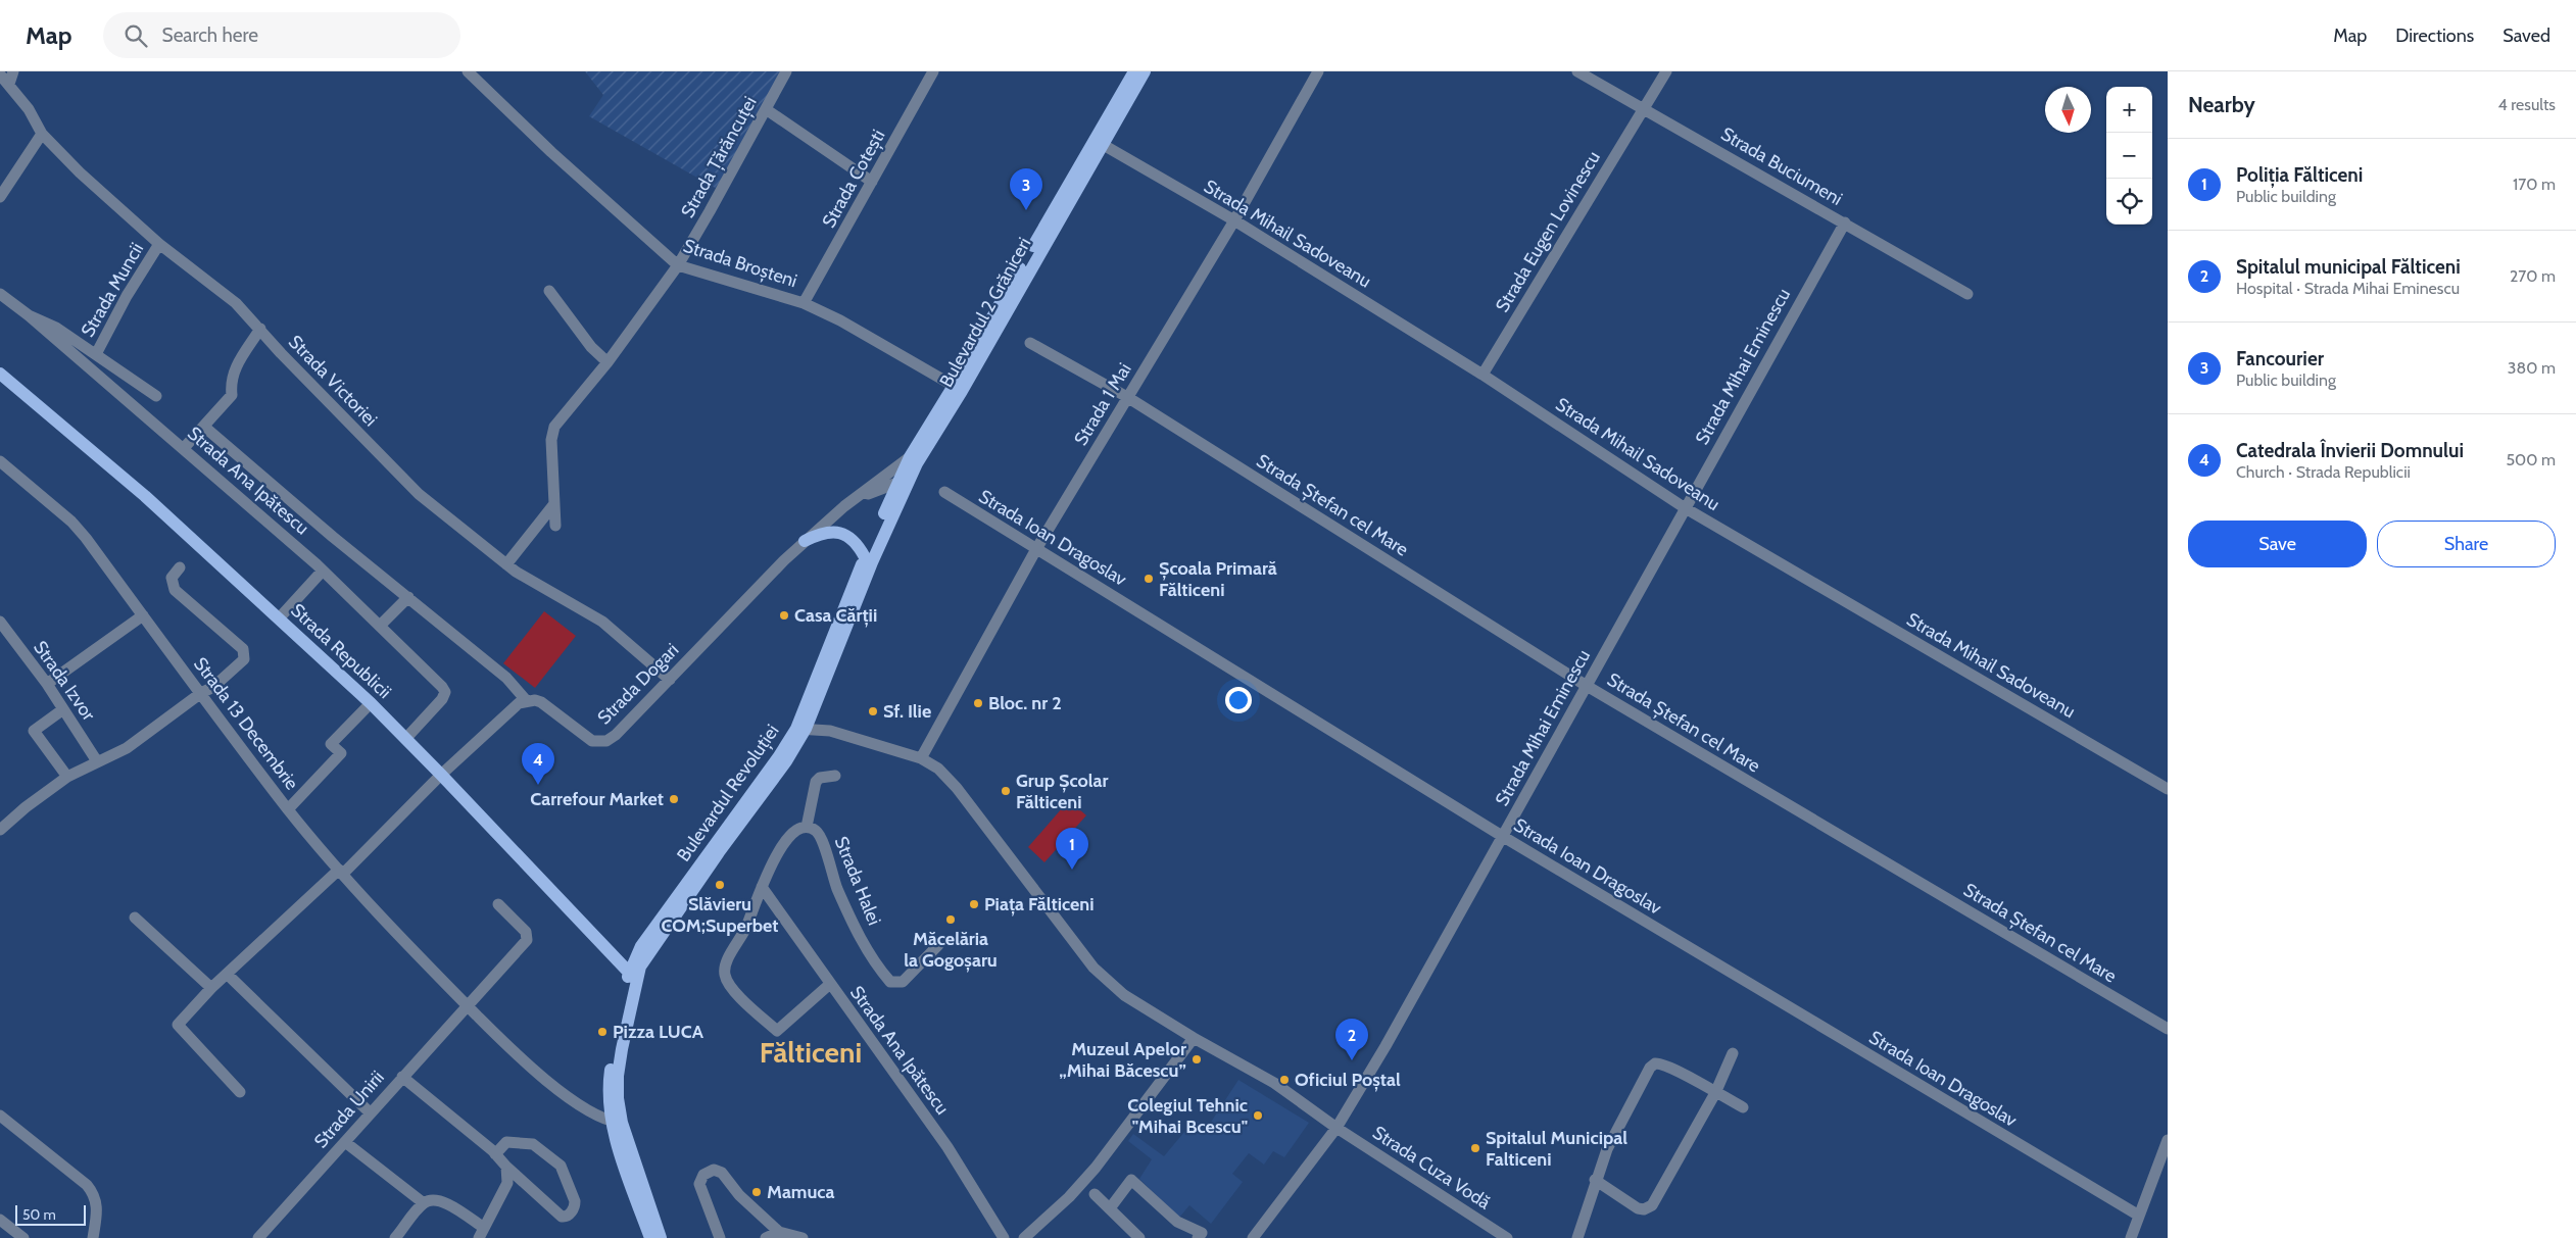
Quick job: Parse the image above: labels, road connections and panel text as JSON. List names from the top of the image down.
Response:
{
  "streets": {
    "main road": ["Bulevardul 2 Grăniceri", "Strada Republicii", "Bulevardul Revoluției"],
    "street": [
      "Strada Țărăncuței",
      "Strada Buciumeni",
      "Strada Cotești",
      "Strada Eugen Lovinescu",
      "Strada Mihail Sadoveanu",
      "Strada Broșteni",
      "Strada Muncii",
      "Strada Mihai Eminescu",
      "Strada Victoriei",
      "Strada 1 Mai",
      "Strada Ana Ipătescu",
      "Strada Ștefan cel Mare",
      "Strada Ioan Dragoslav",
      "Strada Izvor",
      "Strada Dogari",
      "Strada 13 Decembrie",
      "Strada Halei",
      "Strada Unirii",
      "Strada Cuza Vodă"
    ]
  },
  "crossings": [
    ["Strada Țărăncuței", "Strada Broșteni"],
    ["Strada Buciumeni", "Strada Eugen Lovinescu"],
    ["Strada Buciumeni", "Strada Mihai Eminescu"],
    ["Strada Cotești", "Strada Broșteni"],
    ["Strada Eugen Lovinescu", "Strada Mihail Sadoveanu"],
    ["Strada Mihail Sadoveanu", "Bulevardul 2 Grăniceri"],
    ["Strada Mihail Sadoveanu", "Strada Mihai Eminescu"],
    ["Strada Mihail Sadoveanu", "Strada 1 Mai"],
    ["Strada Broșteni", "Bulevardul 2 Grăniceri"],
    ["Strada Muncii", "Strada Victoriei"],
    ["Strada Muncii", "Strada Ana Ipătescu"],
    ["Bulevardul 2 Grăniceri", "Strada Dogari"],
    ["Bulevardul 2 Grăniceri", "Bulevardul Revoluției"],
    ["Strada Mihai Eminescu", "Strada Ștefan cel Mare"],
    ["Strada Mihai Eminescu", "Strada Ioan Dragoslav"],
    ["Strada Mihai Eminescu", "Strada Cuza Vodă"],
    ["Strada Victoriei", "Strada Dogari"],
    ["Strada 1 Mai", "Strada Ștefan cel Mare"],
    ["Strada 1 Mai", "Strada Ioan Dragoslav"],
    ["Strada 1 Mai", "Strada Cuza Vodă"],
    ["Strada Ana Ipătescu", "Strada Republicii"],
    ["Strada Republicii", "Bulevardul Revoluției"],
    ["Strada Dogari", "Bulevardul Revoluției"],
    ["Strada 13 Decembrie", "Bulevardul Revoluției"],
    ["Strada 13 Decembrie", "Strada Unirii"],
    ["Bulevardul Revoluției", "Strada Cuza Vodă"]
  ],
  "districts": ["Fălticeni"],
  "places": [
    "Școala Primară Fălticeni",
    "Casa Cărții",
    "Bloc. nr 2",
    "Sf. Ilie",
    "Grup Școlar Fălticeni",
    "Carrefour Market",
    "Slăvieru COM;Superbet",
    "Piața Fălticeni",
    "Măcelăria la Gogoșaru",
    "Pizza LUCA",
    "Muzeul Apelor „Mihai Băcescu”",
    "Oficiul Poștal",
    "Colegiul Tehnic \"Mihai Bcescu\"",
    "Spitalul Municipal Falticeni",
    "Mamuca"
  ],
  "scale_bar": "50 m",
  "north": "bottom",
  "page": {
    "header": "Map",
    "search": "Search here",
    "nav": ["Map", "Directions", "Saved"],
    "heading": ["Nearby", "4 results"],
    "map_buttons": ["+", "−"],
    "list": [
      {
        "mark": "1",
        "name": "Poliția Fălticeni",
        "note": "Public building",
        "value": "170 m"
      },
      {
        "mark": "2",
        "name": "Spitalul municipal Fălticeni",
        "note": "Hospital · Strada Mihai Eminescu",
        "value": "270 m"
      },
      {
        "mark": "3",
        "name": "Fancourier",
        "note": "Public building",
        "value": "380 m"
      },
      {
        "mark": "4",
        "name": "Catedrala Învierii Domnului",
        "note": "Church · Strada Republicii",
        "value": "500 m"
      }
    ],
    "pins": [
      "3",
      "4",
      "1",
      "2"
    ],
    "buttons": ["Save", "Share"],
    "scale": "50 m"
  }
}
